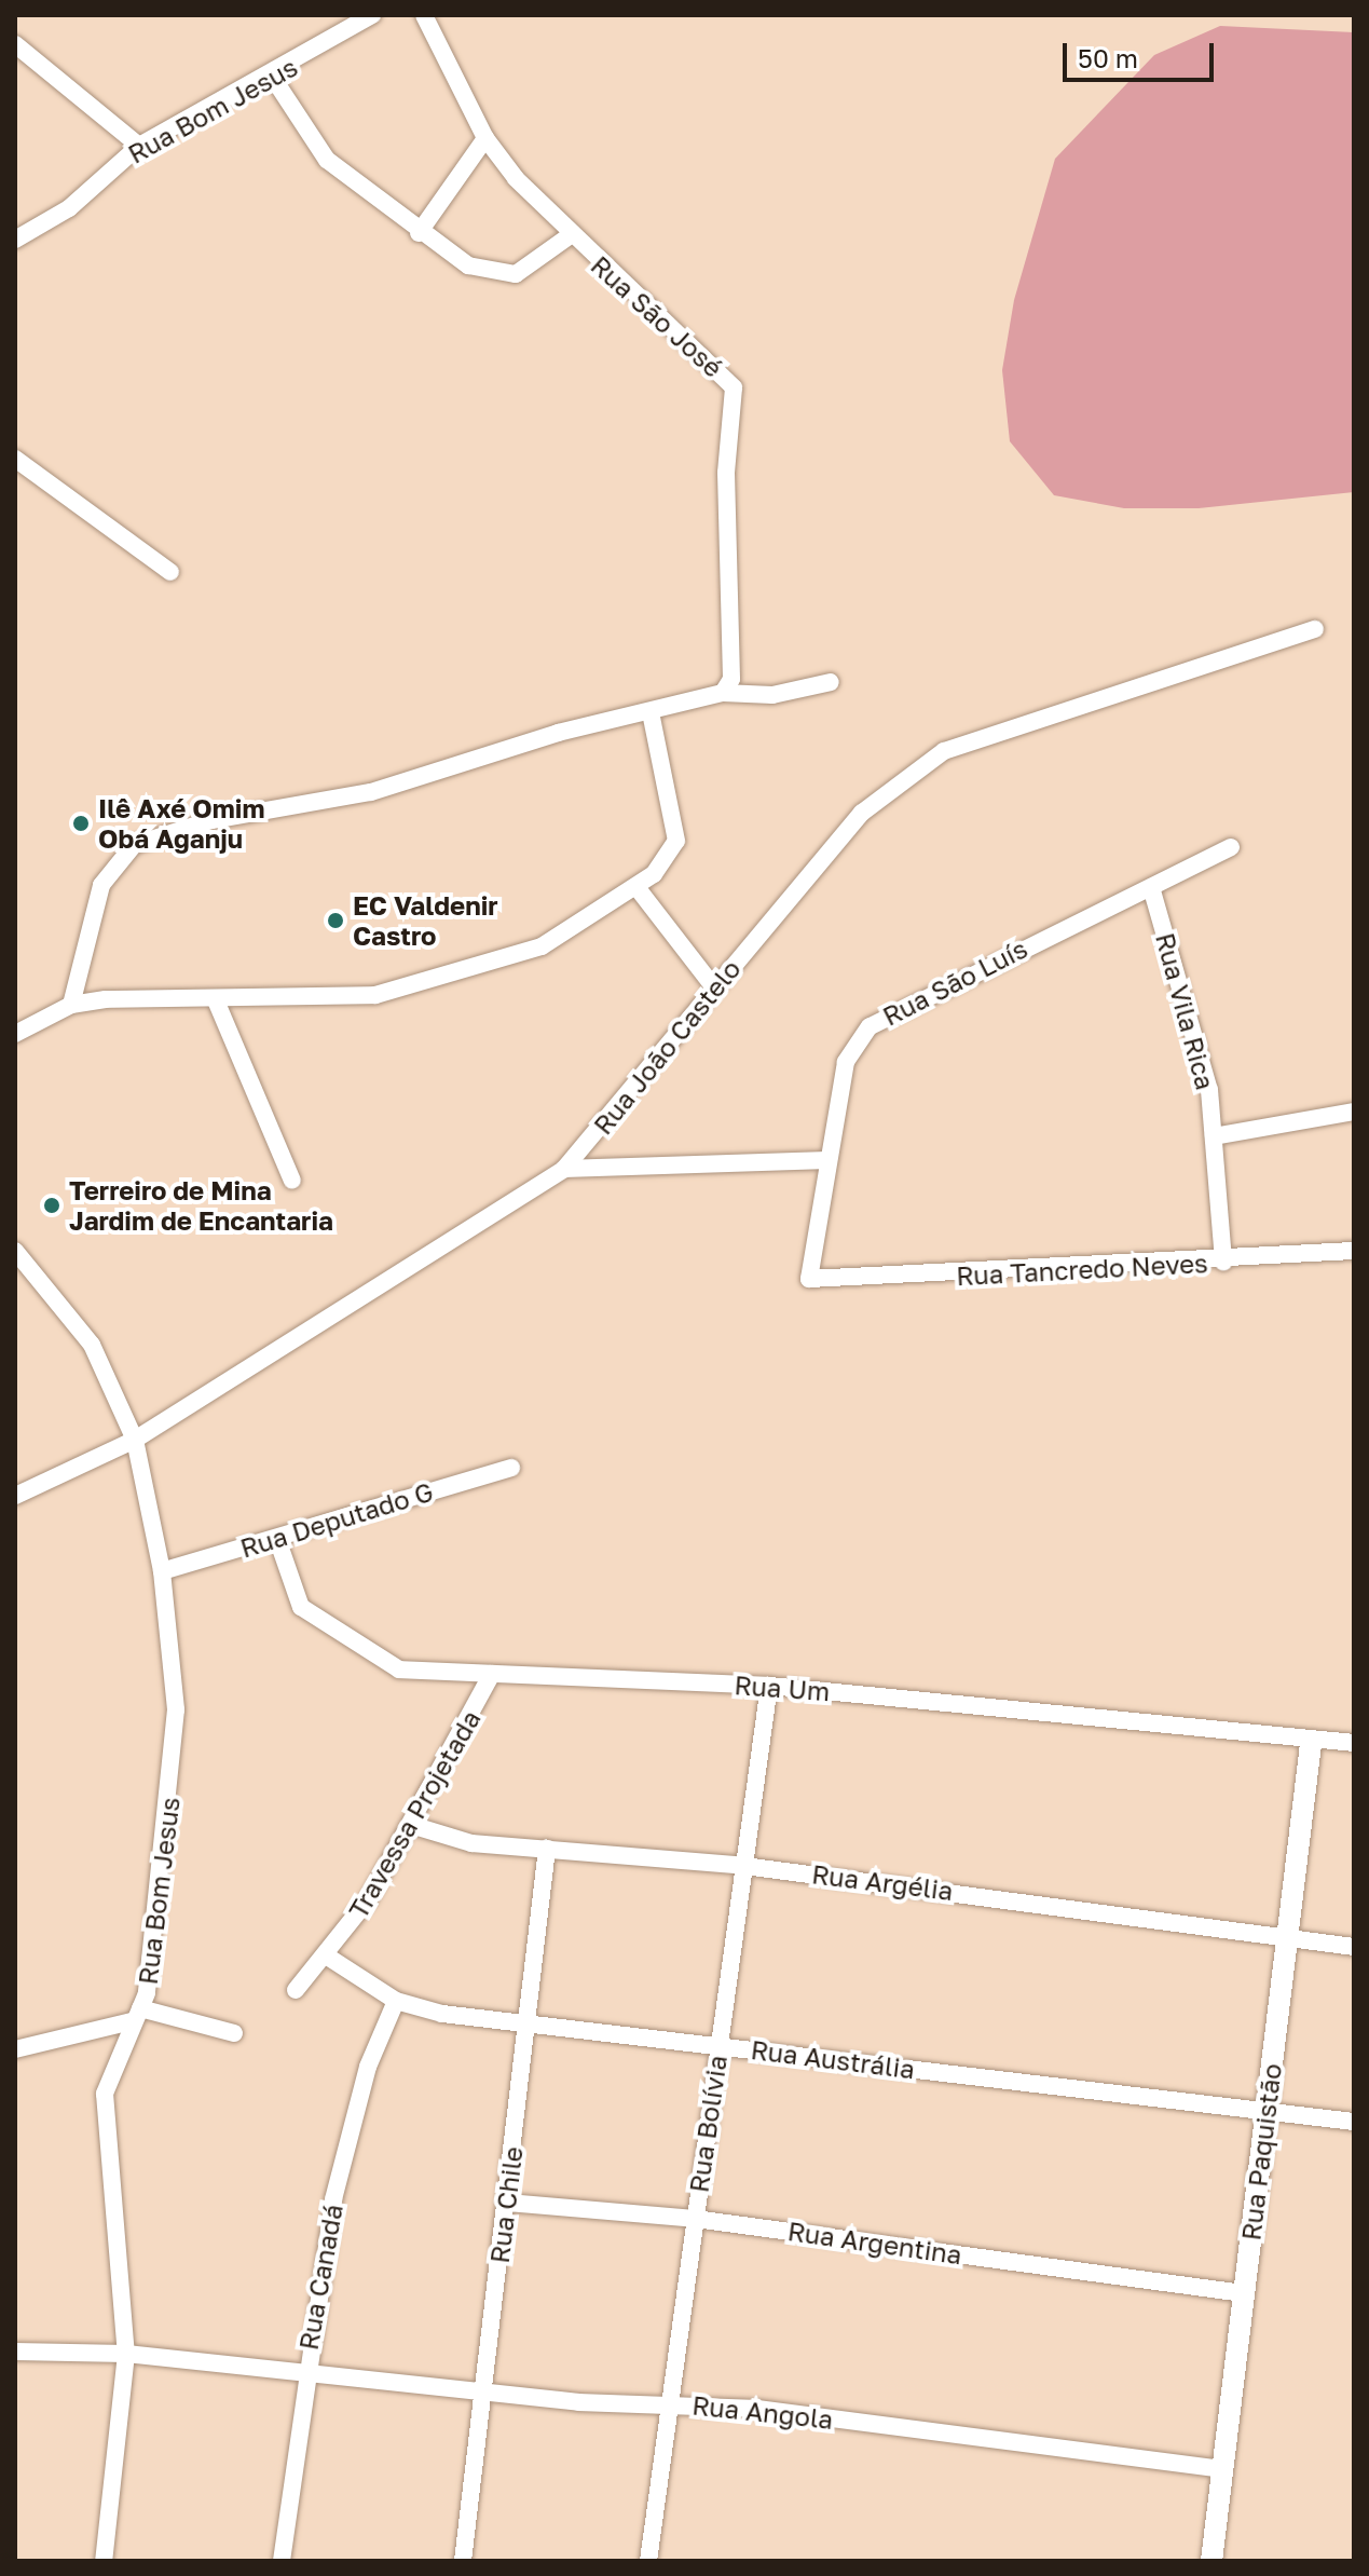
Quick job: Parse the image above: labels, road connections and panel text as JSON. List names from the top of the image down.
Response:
{
  "streets": {
    "street": [
      "Rua Bom Jesus",
      "Rua São José",
      "Rua São Luís",
      "Rua Vila Rica",
      "Rua João Castelo",
      "Rua Tancredo Neves",
      "Rua Deputado G",
      "Rua Um",
      "Travessa Projetada",
      "Rua Argélia",
      "Rua Austrália",
      "Rua Bolívia",
      "Rua Paquistão",
      "Rua Chile",
      "Rua Argentina",
      "Rua Canadá",
      "Rua Angola"
    ]
  },
  "crossings": [
    ["Rua Bom Jesus", "Rua João Castelo"],
    ["Rua Bom Jesus", "Rua Deputado G"],
    ["Rua Bom Jesus", "Rua Angola"],
    ["Rua São Luís", "Rua Vila Rica"],
    ["Rua São Luís", "Rua Tancredo Neves"],
    ["Rua Vila Rica", "Rua Tancredo Neves"],
    ["Rua Deputado G", "Rua Um"],
    ["Rua Um", "Travessa Projetada"],
    ["Rua Um", "Rua Bolívia"],
    ["Rua Um", "Rua Paquistão"],
    ["Travessa Projetada", "Rua Argélia"],
    ["Travessa Projetada", "Rua Austrália"],
    ["Rua Argélia", "Rua Bolívia"],
    ["Rua Argélia", "Rua Paquistão"],
    ["Rua Argélia", "Rua Chile"],
    ["Rua Austrália", "Rua Bolívia"],
    ["Rua Austrália", "Rua Paquistão"],
    ["Rua Austrália", "Rua Chile"],
    ["Rua Austrália", "Rua Canadá"],
    ["Rua Bolívia", "Rua Argentina"],
    ["Rua Bolívia", "Rua Angola"],
    ["Rua Paquistão", "Rua Argentina"],
    ["Rua Paquistão", "Rua Angola"],
    ["Rua Chile", "Rua Argentina"],
    ["Rua Chile", "Rua Angola"],
    ["Rua Canadá", "Rua Angola"]
  ],
  "places": ["Ilê Axé Omim Obá Aganju", "EC Valdenir Castro", "Terreiro de Mina Jardim de Encantaria"],
  "scale_bar": "50 m"
}
